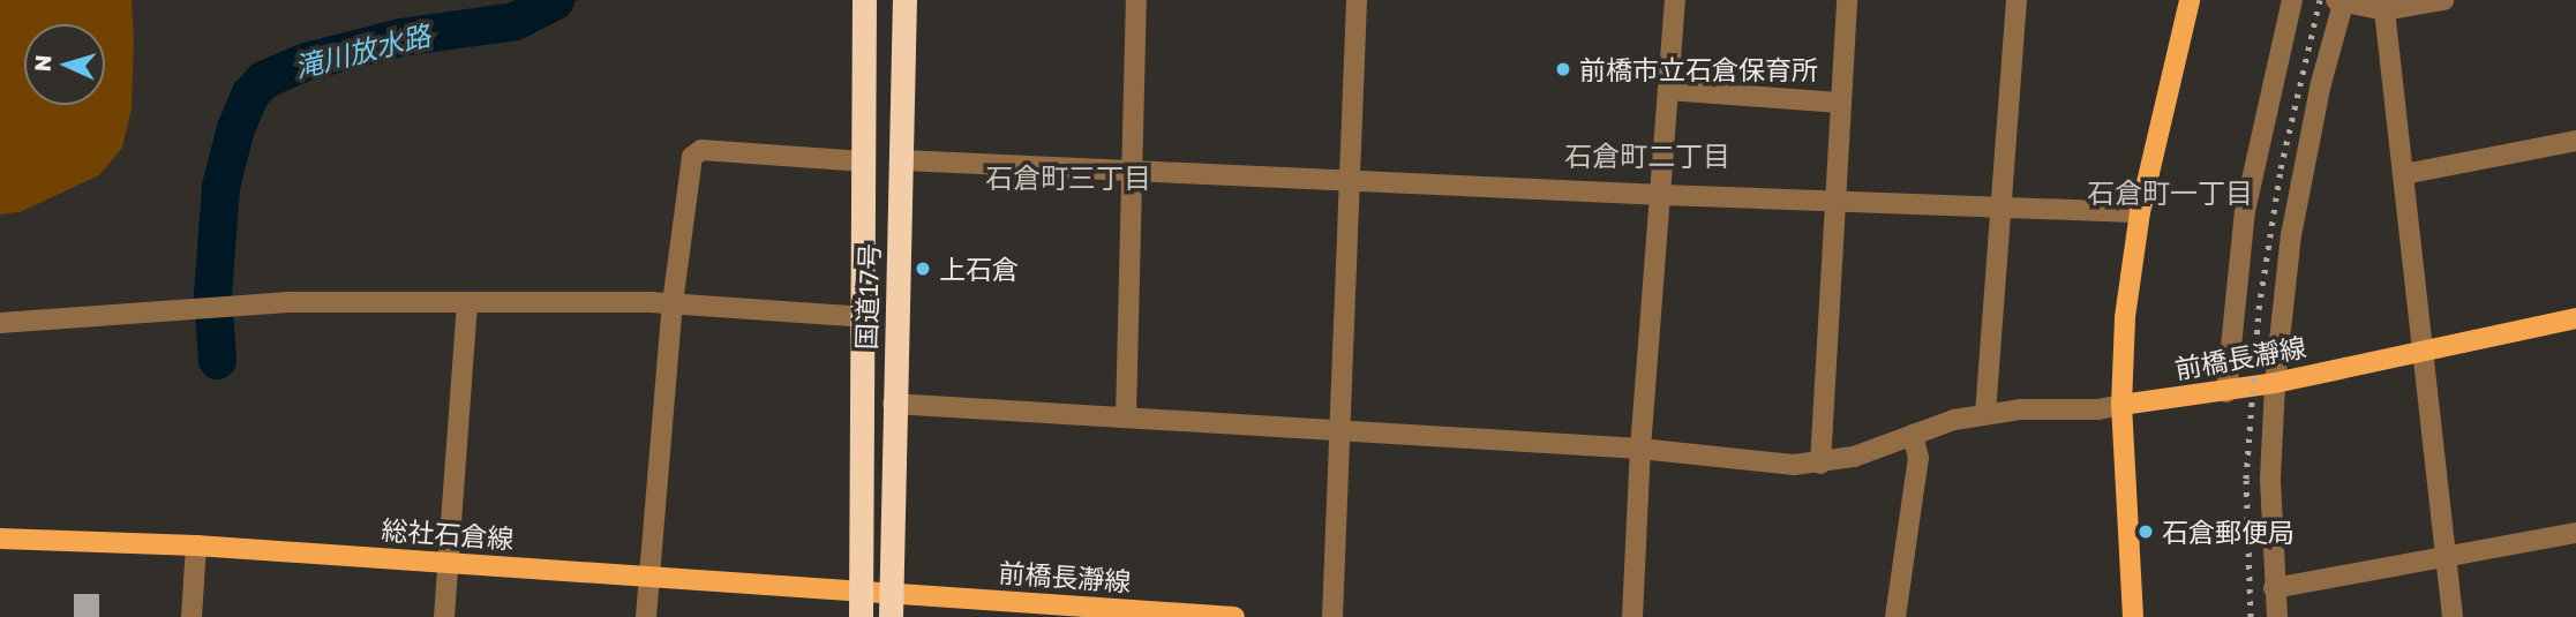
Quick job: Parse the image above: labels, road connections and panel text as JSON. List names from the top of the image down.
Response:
{
  "streets": {
    "highway": ["国道17号"],
    "main road": ["前橋長瀞線", "総社石倉線"]
  },
  "crossings": [
    ["国道17号", "前橋長瀞線"],
    ["国道17号", "総社石倉線"],
    ["前橋長瀞線", "総社石倉線"]
  ],
  "districts": ["石倉町二丁目", "石倉町三丁目", "石倉町一丁目"],
  "water": ["滝川放水路"],
  "places": ["前橋市立石倉保育所", "上石倉", "石倉郵便局"],
  "north": "left"
}
